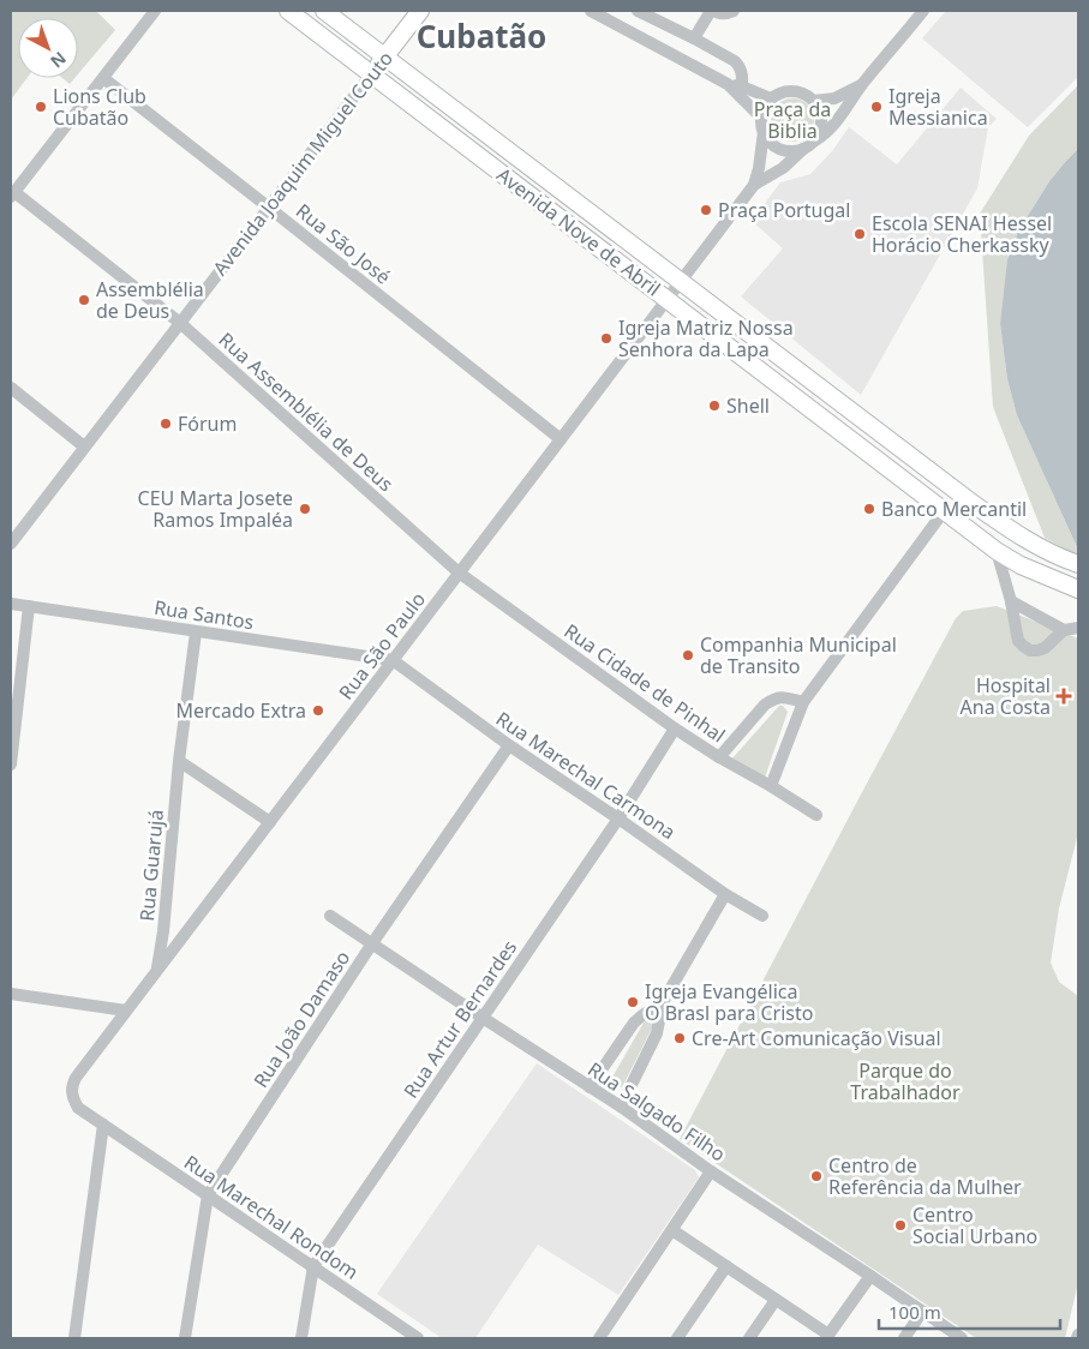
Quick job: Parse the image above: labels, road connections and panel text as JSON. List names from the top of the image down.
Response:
{
  "streets": {
    "main road": ["Avenida Joaquim Miguel Couto", "Avenida Nove de Abril"],
    "street": [
      "Rua São José",
      "Rua Assemblélia de Deus",
      "Rua Santos",
      "Rua São Paulo",
      "Rua Cidade de Pinhal",
      "Rua Marechal Carmona",
      "Rua Guarujá",
      "Rua João Damaso",
      "Rua Artur Bernardes",
      "Rua Salgado Filho",
      "Rua Marechal Rondom"
    ]
  },
  "crossings": [
    ["Avenida Joaquim Miguel Couto", "Avenida Nove de Abril"],
    ["Avenida Joaquim Miguel Couto", "Rua São José"],
    ["Avenida Joaquim Miguel Couto", "Rua Assemblélia de Deus"],
    ["Avenida Nove de Abril", "Rua São Paulo"],
    ["Rua São José", "Rua São Paulo"],
    ["Rua Assemblélia de Deus", "Rua São Paulo"],
    ["Rua Assemblélia de Deus", "Rua Cidade de Pinhal"],
    ["Rua Santos", "Rua São Paulo"],
    ["Rua Santos", "Rua Marechal Carmona"],
    ["Rua Santos", "Rua Guarujá"],
    ["Rua São Paulo", "Rua Cidade de Pinhal"],
    ["Rua São Paulo", "Rua Marechal Carmona"],
    ["Rua São Paulo", "Rua Guarujá"],
    ["Rua São Paulo", "Rua Marechal Rondom"],
    ["Rua Cidade de Pinhal", "Rua Artur Bernardes"],
    ["Rua Marechal Carmona", "Rua João Damaso"],
    ["Rua Marechal Carmona", "Rua Artur Bernardes"],
    ["Rua João Damaso", "Rua Salgado Filho"],
    ["Rua João Damaso", "Rua Marechal Rondom"],
    ["Rua Artur Bernardes", "Rua Salgado Filho"],
    ["Rua Artur Bernardes", "Rua Marechal Rondom"]
  ],
  "districts": ["Cubatão"],
  "parks": ["Praça da Biblia", "Parque do Trabalhador"],
  "places": {
    "other": [
      "Lions Club Cubatão",
      "Igreja Messianica",
      "Praça Portugal",
      "Escola SENAI Hessel Horácio Cherkassky",
      "Assemblélia de Deus",
      "Igreja Matriz Nossa Senhora da Lapa",
      "Shell",
      "Fórum",
      "CEU Marta Josete Ramos Impaléa",
      "Banco Mercantil",
      "Companhia Municipal de Transito",
      "Mercado Extra",
      "Igreja Evangélica O Brasl para Cristo",
      "Cre-Art Comunicação Visual",
      "Centro de Referência da Mulher",
      "Centro Social Urbano"
    ],
    "health": ["Hospital Ana Costa"]
  },
  "scale_bar": "100 m",
  "north": "bottom right"
}
